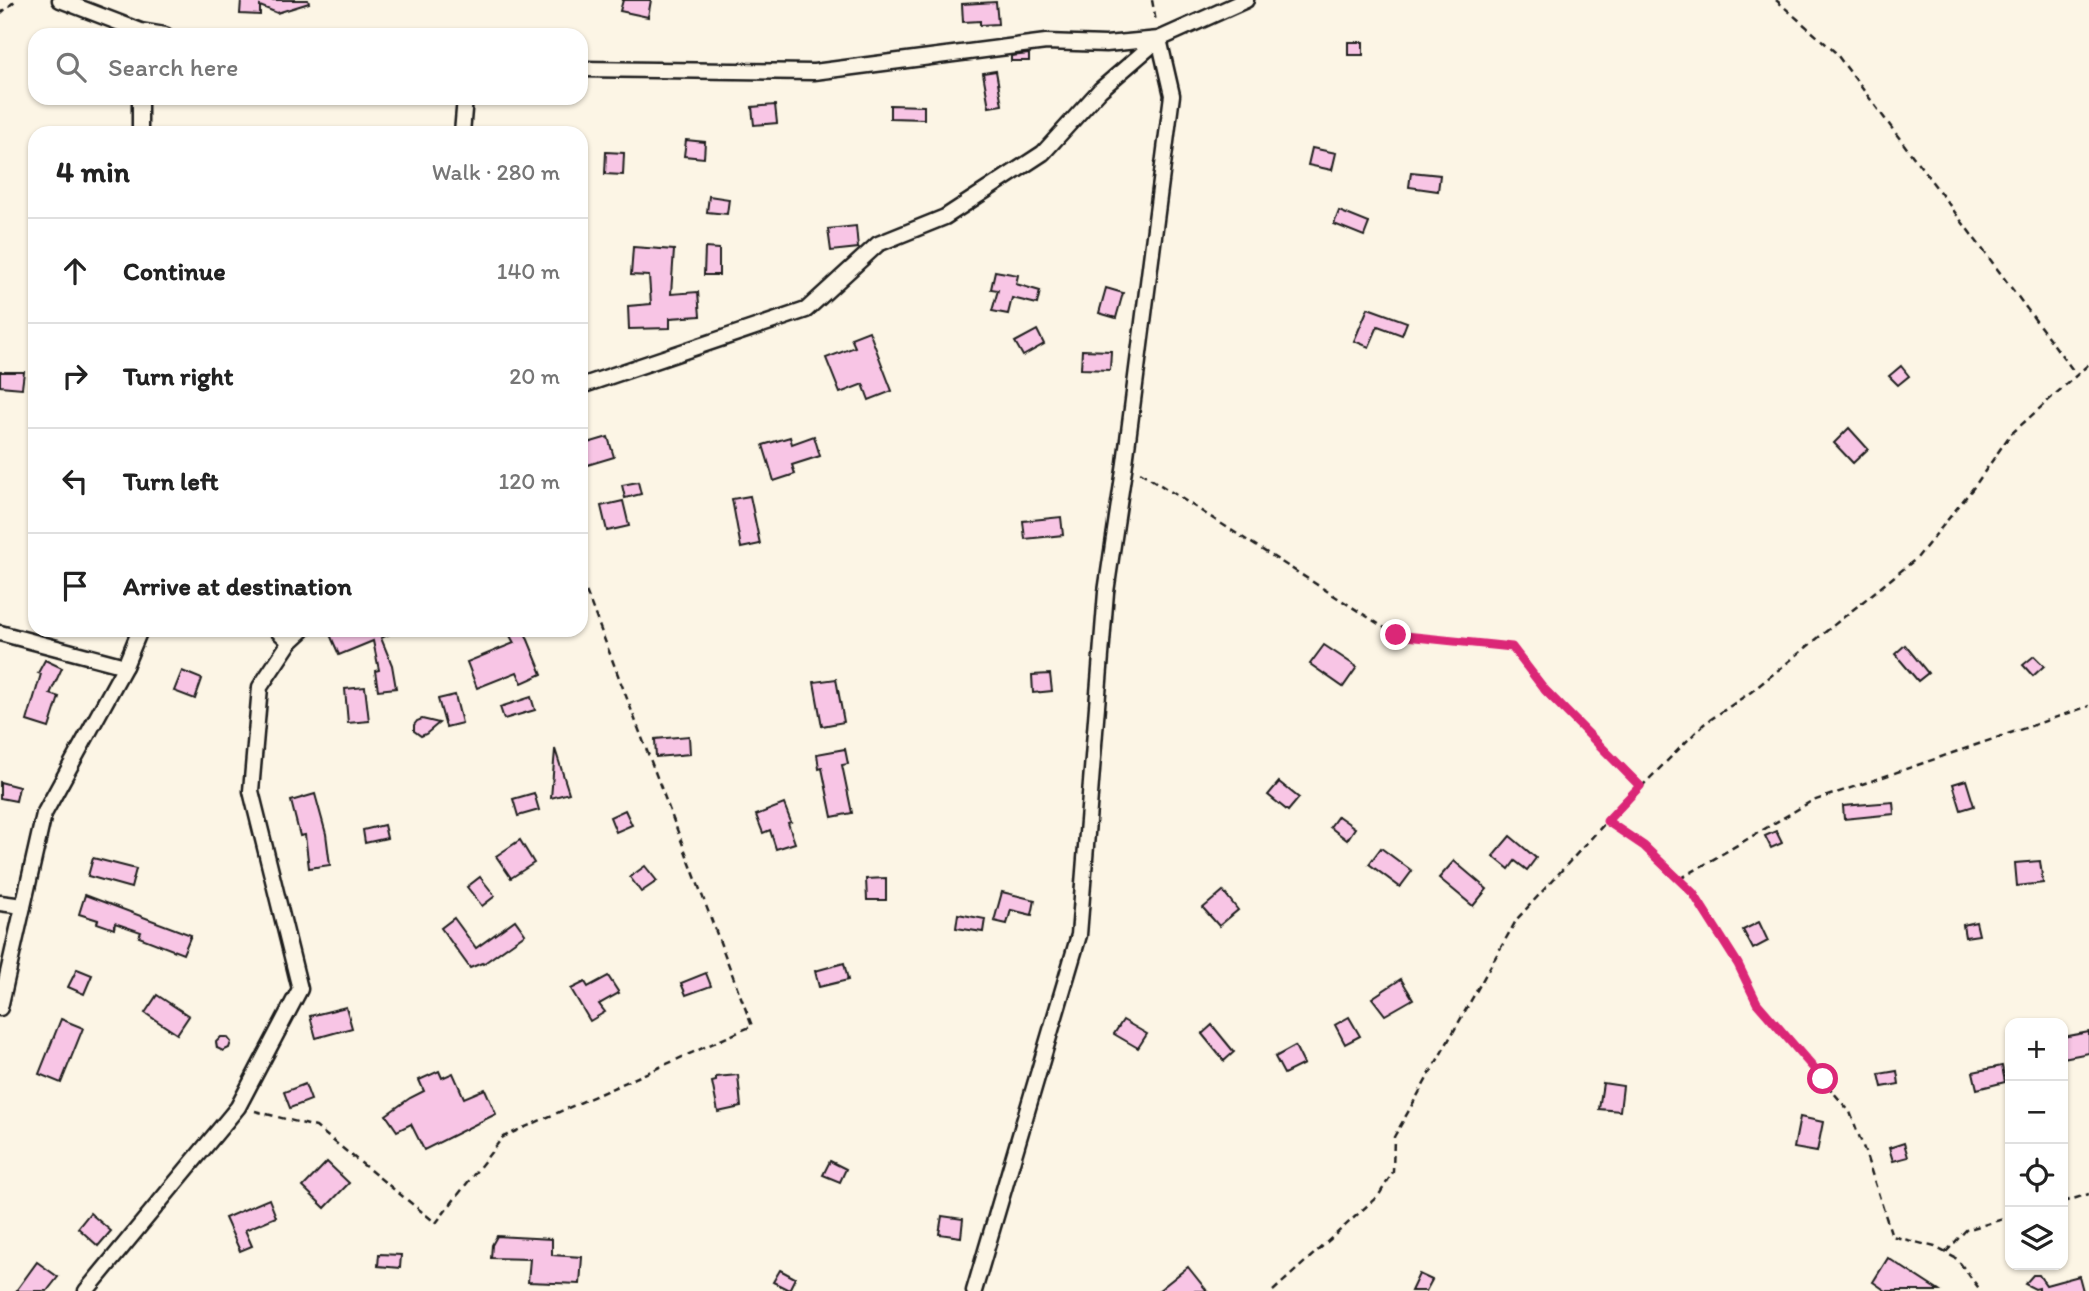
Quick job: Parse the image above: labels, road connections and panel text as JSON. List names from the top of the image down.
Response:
{
  "page": {
    "search": "Search here",
    "heading": ["4 min", "Walk · 280 m"],
    "list": [
      ["Continue", "140 m"],
      ["Turn right", "20 m"],
      ["Turn left", "120 m"],
      "Arrive at destination"
    ],
    "map_buttons": ["+", "−"]
  }
}
